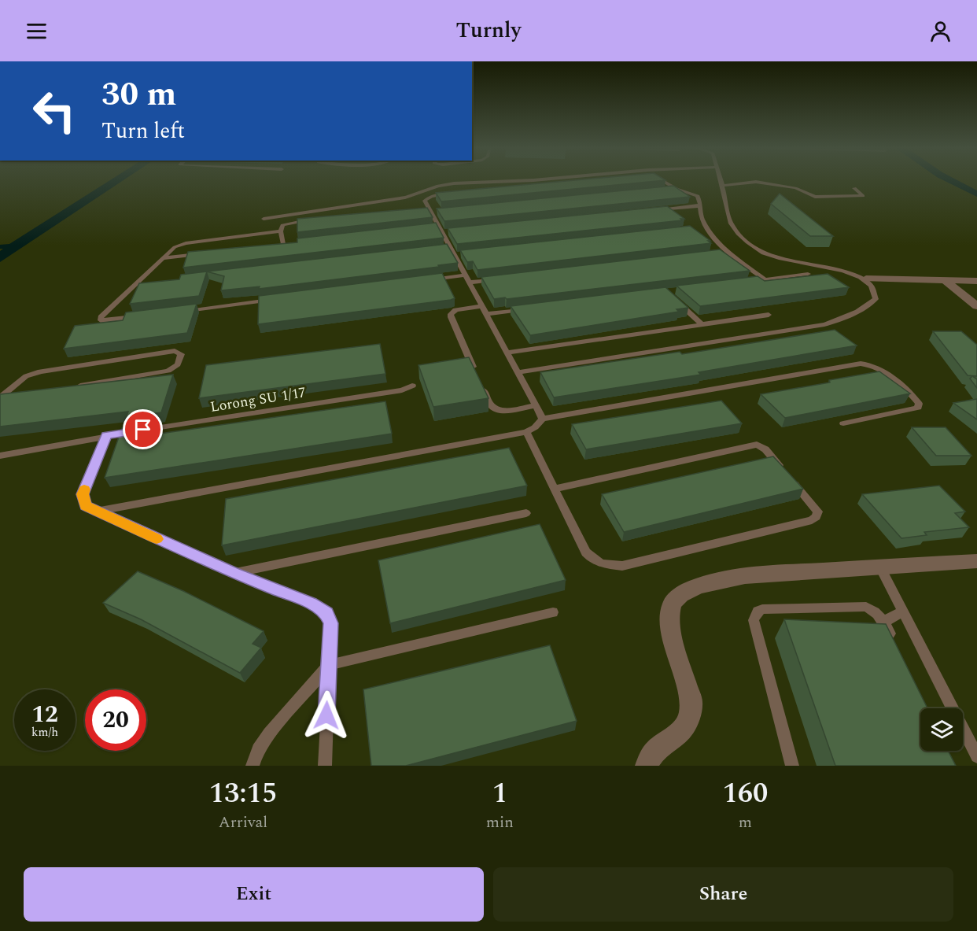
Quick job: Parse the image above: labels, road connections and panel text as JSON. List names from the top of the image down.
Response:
{
  "streets": {
    "lane": ["Lorong SU 1/17"]
  },
  "page": {
    "header": "Turnly",
    "turn": ["30 m", "Turn left"],
    "speed": "12 km/h",
    "limit": "20",
    "eta": [
      "13:15",
      "Arrival",
      "1",
      "min",
      "160",
      "m"
    ],
    "buttons": ["Exit", "Share"]
  }
}
